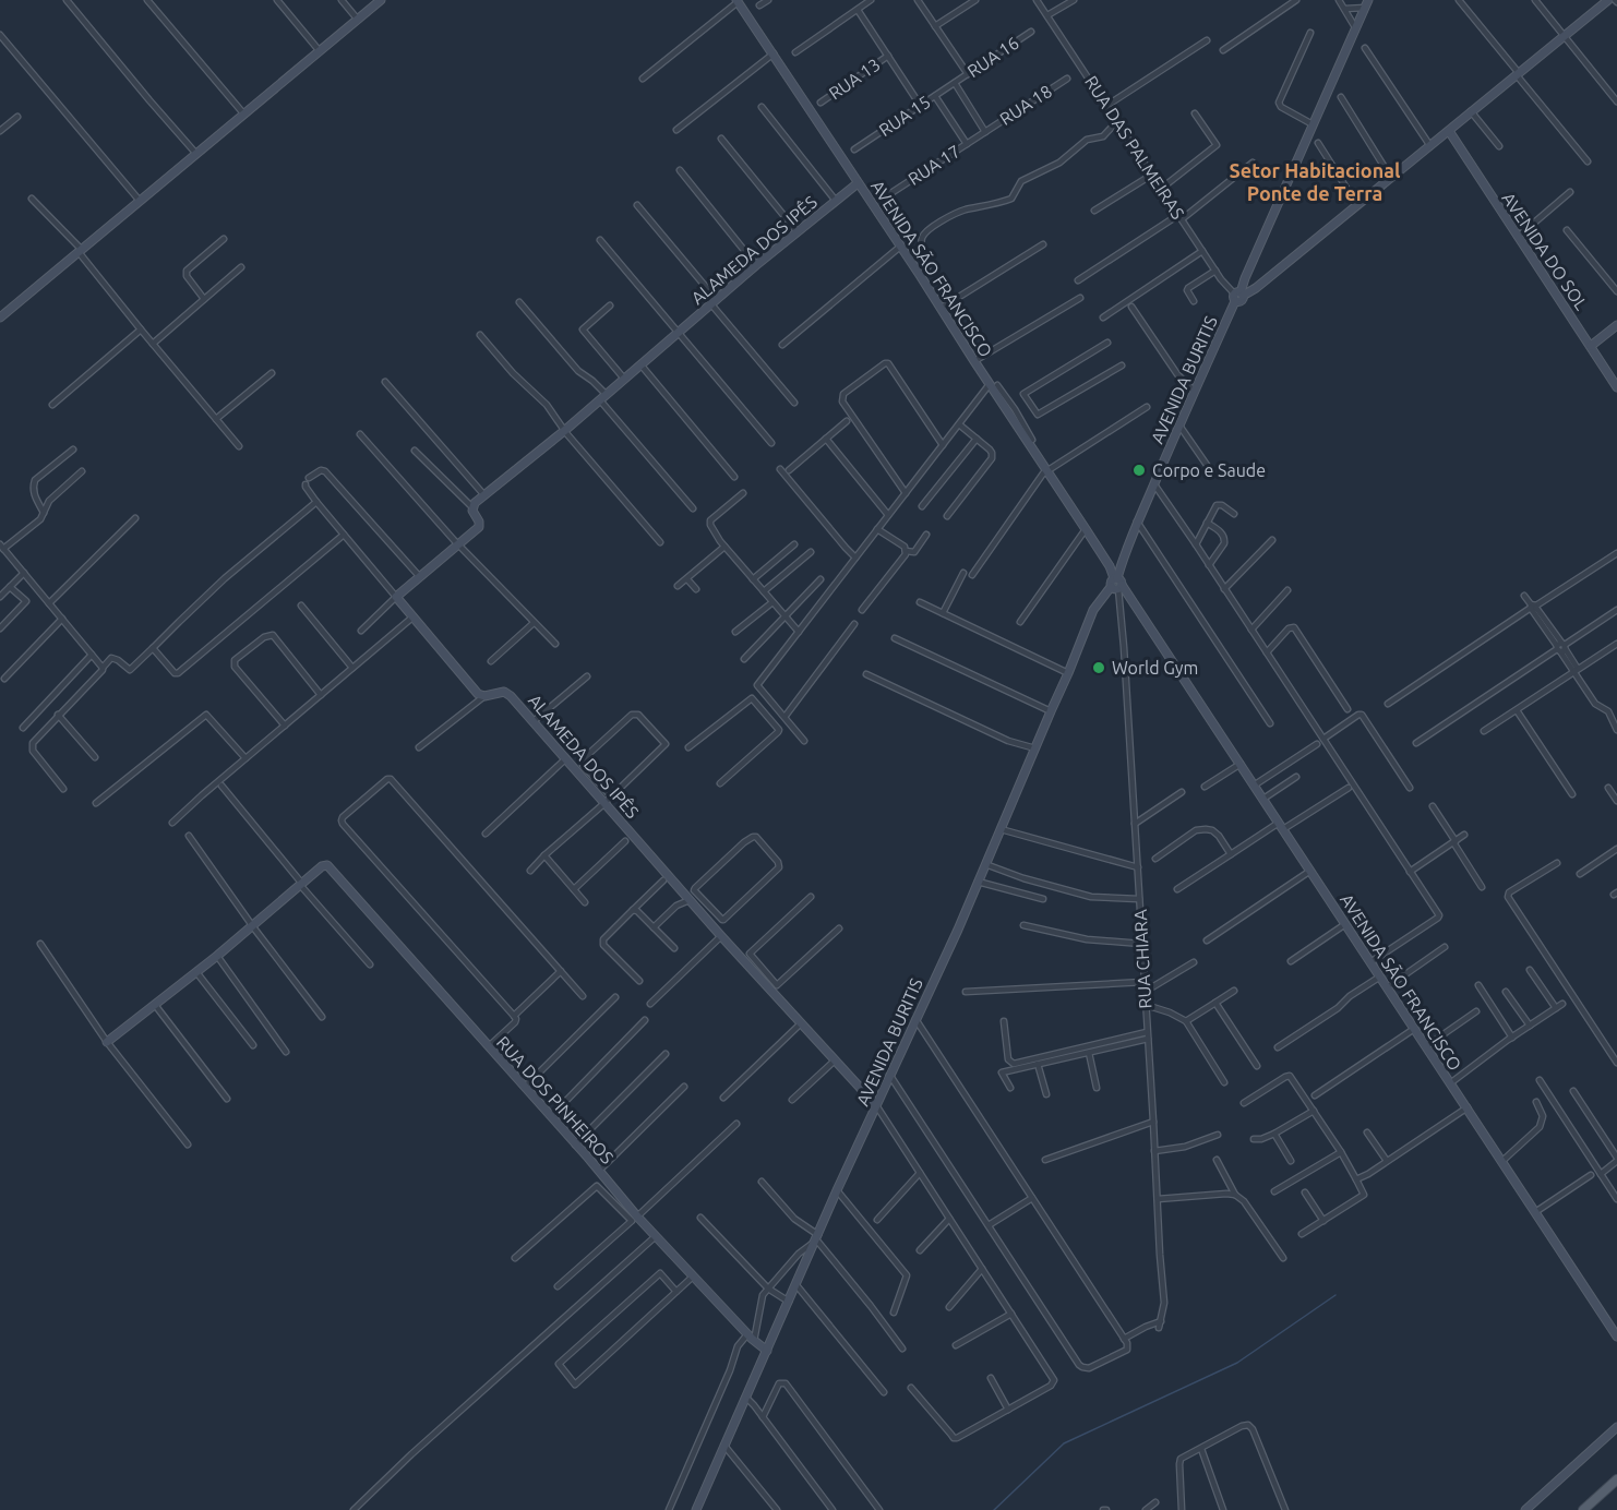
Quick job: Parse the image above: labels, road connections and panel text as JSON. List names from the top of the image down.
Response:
{
  "streets": {
    "street": [
      "RUA 16",
      "RUA 13",
      "RUA 18",
      "RUA 15",
      "RUA DAS PALMEIRAS",
      "RUA 17",
      "ALAMEDA DOS IPÊS",
      "AVENIDA DO SOL",
      "AVENIDA SÃO FRANCISCO",
      "AVENIDA BURITIS",
      "RUA CHIARA",
      "RUA DOS PINHEIROS"
    ]
  },
  "crossings": [
    ["RUA 16", "RUA 15"],
    ["RUA 18", "RUA 17"],
    ["RUA DAS PALMEIRAS", "AVENIDA BURITIS"],
    ["ALAMEDA DOS IPÊS", "AVENIDA SÃO FRANCISCO"],
    ["ALAMEDA DOS IPÊS", "AVENIDA BURITIS"],
    ["AVENIDA SÃO FRANCISCO", "AVENIDA BURITIS"],
    ["AVENIDA SÃO FRANCISCO", "RUA CHIARA"],
    ["AVENIDA BURITIS", "RUA CHIARA"],
    ["AVENIDA BURITIS", "RUA DOS PINHEIROS"]
  ],
  "districts": ["Setor Habitacional Ponte de Terra"],
  "places": ["Corpo e Saude", "World Gym"]
}
